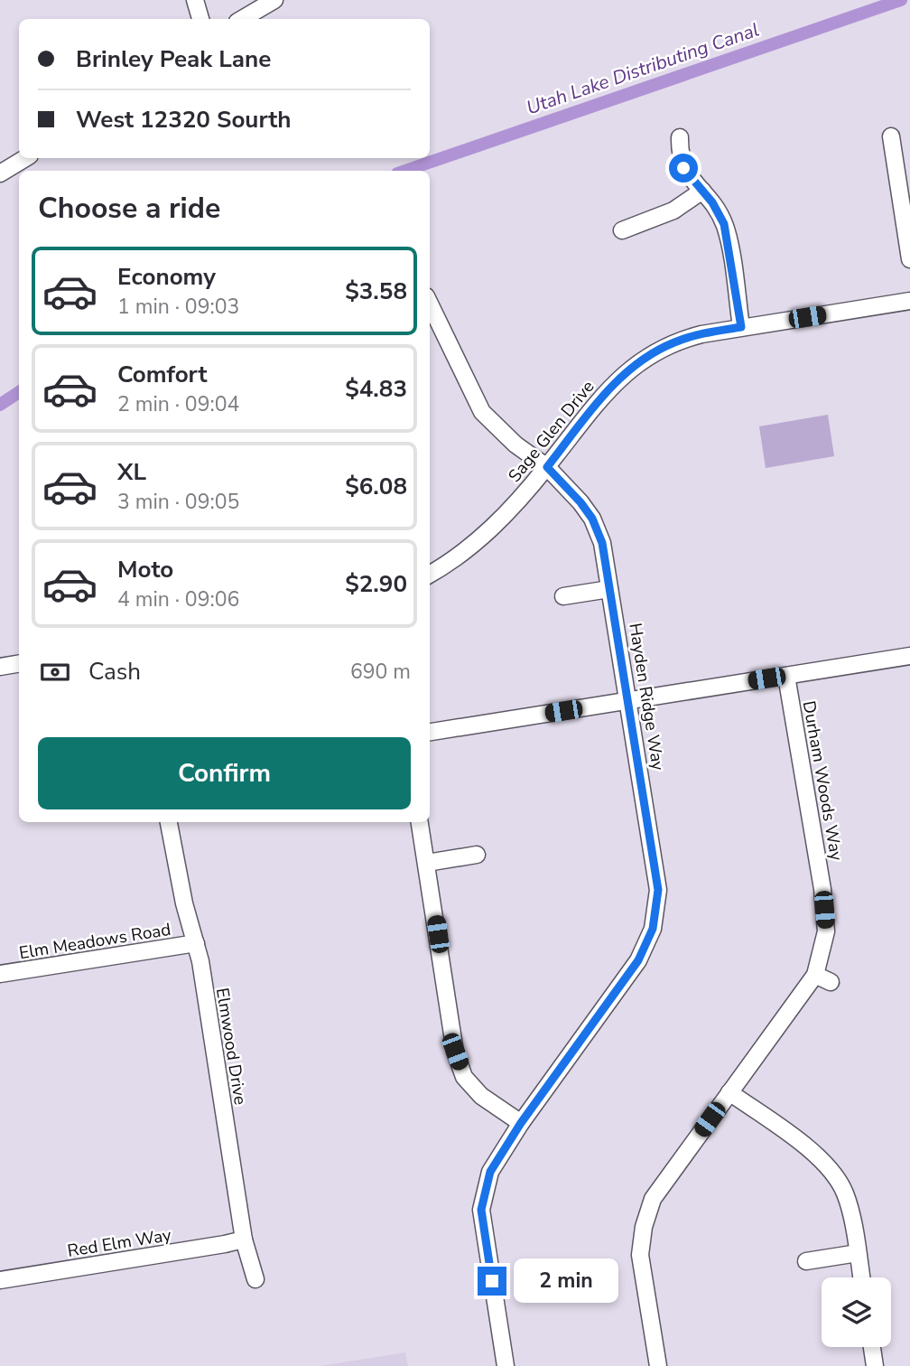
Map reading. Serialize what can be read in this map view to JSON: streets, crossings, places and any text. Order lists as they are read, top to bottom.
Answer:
{
  "streets": {
    "street": [
      "Sage Glen Drive",
      "Hayden Ridge Way",
      "Durham Woods Way",
      "Elm Meadows Road",
      "Elmwood Drive",
      "Red Elm Way"
    ]
  },
  "crossings": [
    ["Sage Glen Drive", "Hayden Ridge Way"],
    ["Elm Meadows Road", "Elmwood Drive"],
    ["Elmwood Drive", "Red Elm Way"]
  ],
  "water": ["Utah Lake Distributing Canal"],
  "page": {
    "banner": ["Brinley Peak Lane", "West 12320 Sourth"],
    "heading": "Choose a ride",
    "list": [
      {
        "name": "Economy",
        "note": "1 min · 09:03",
        "value": "$3.58"
      },
      {
        "name": "Comfort",
        "note": "2 min · 09:04",
        "value": "$4.83"
      },
      {
        "name": "XL",
        "note": "3 min · 09:05",
        "value": "$6.08"
      },
      {
        "name": "Moto",
        "note": "4 min · 09:06",
        "value": "$2.90"
      }
    ],
    "pay": ["Cash", "690 m"],
    "buttons": "Confirm",
    "bubble": "2 min"
  }
}
